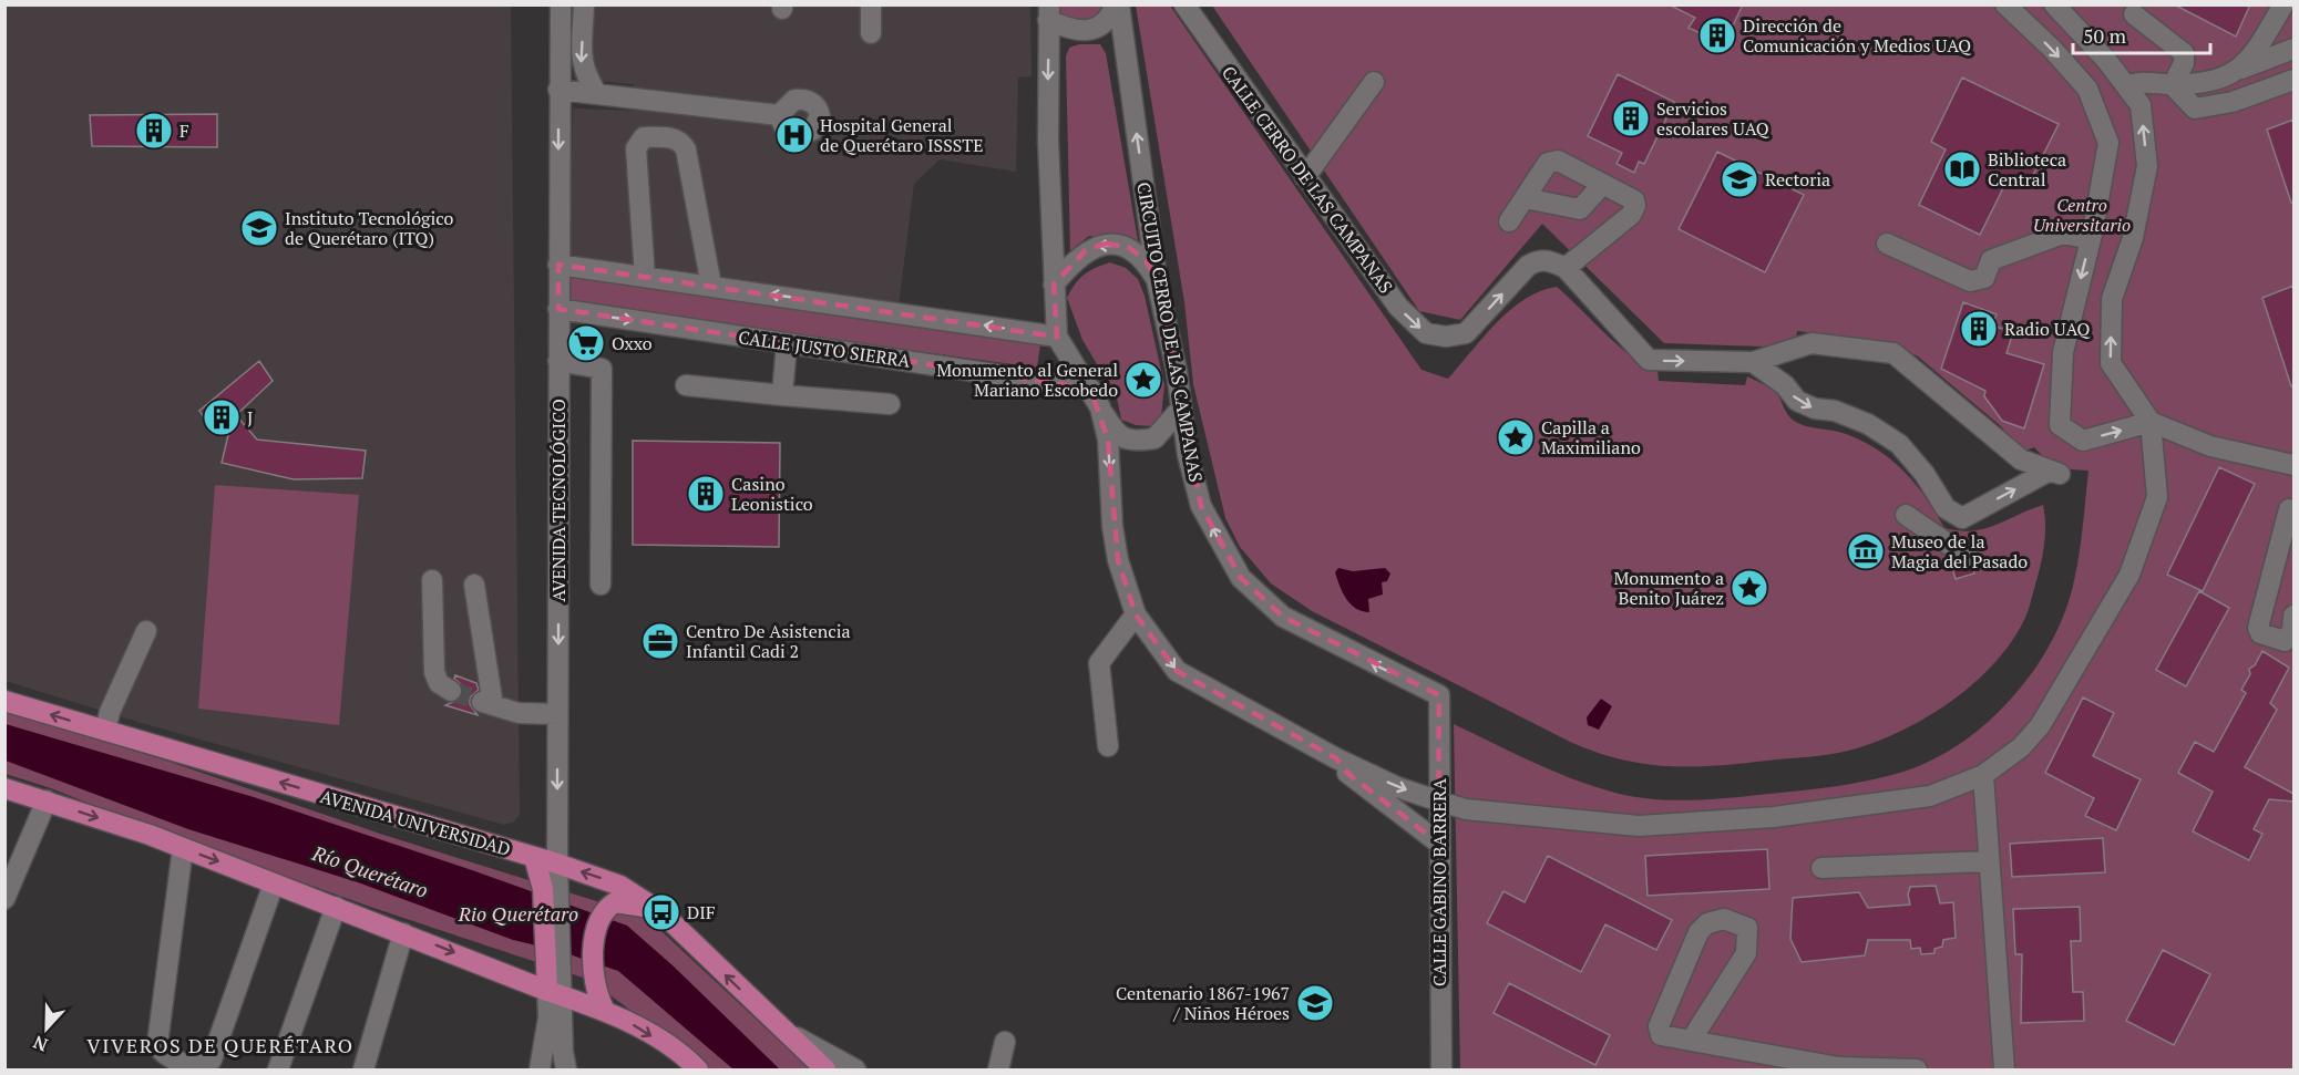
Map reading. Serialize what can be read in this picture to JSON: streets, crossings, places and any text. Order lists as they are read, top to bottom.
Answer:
{
  "streets": {
    "main road": ["AVENIDA UNIVERSIDAD"],
    "street": [
      "CALLE CERRO DE LAS CAMPANAS",
      "CIRCUITO CERRO DE LAS CAMPANAS",
      "CALLE JUSTO SIERRA",
      "AVENIDA TECNOLÓGICO",
      "CALLE GABINO BARRERA"
    ]
  },
  "crossings": [
    ["CIRCUITO CERRO DE LAS CAMPANAS", "CALLE GABINO BARRERA"],
    ["CALLE JUSTO SIERRA", "AVENIDA TECNOLÓGICO"],
    ["AVENIDA TECNOLÓGICO", "AVENIDA UNIVERSIDAD"]
  ],
  "one_way": ["AVENIDA TECNOLÓGICO"],
  "districts": ["VIVEROS DE QUERÉTARO"],
  "water": ["Río Querétaro", "Rio Querétaro"],
  "parks": ["Centro Universitario"],
  "places": {
    "building": [
      "Dirección de Comunicación y Medios UAQ",
      "Servicios escolares UAQ",
      "F",
      "Radio UAQ",
      "J",
      "Casino Leonistico"
    ],
    "hospital": ["Hospital General de Querétaro ISSSTE"],
    "library": ["Biblioteca Central"],
    "school or university": ["Rectoria", "Instituto Tecnológico de Querétaro (ITQ)", "Centenario 1867-1967 / Niños Héroes"],
    "supermarket": ["Oxxo"],
    "place": ["Monumento al General Mariano Escobedo", "Capilla a Maximiliano", "Monumento a Benito Juárez"],
    "museum": ["Museo de la Magia del Pasado"],
    "office": ["Centro De Asistencia Infantil Cadi 2"],
    "bus stop": ["DIF"]
  },
  "scale_bar": "50 m",
  "north": "bottom"
}
